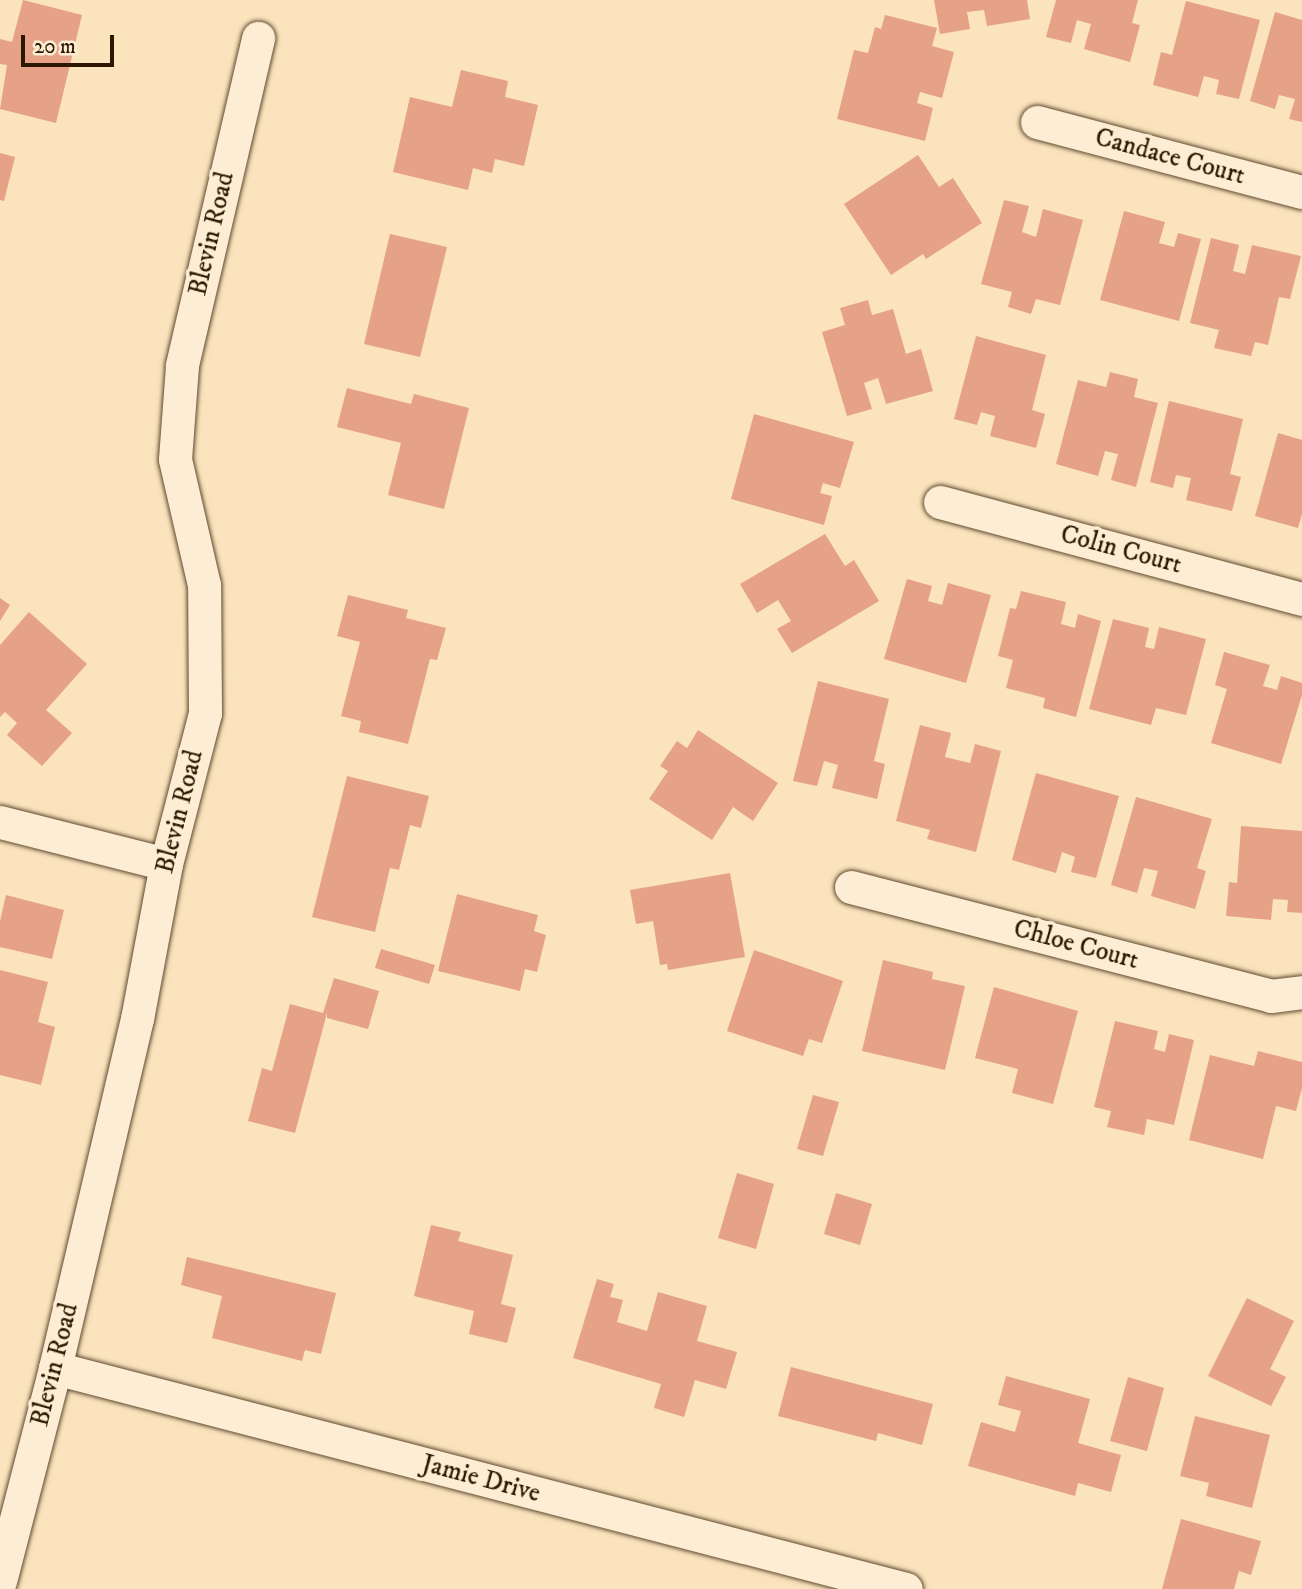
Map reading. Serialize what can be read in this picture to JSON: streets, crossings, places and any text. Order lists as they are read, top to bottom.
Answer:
{
  "streets": {
    "street": [
      "Candace Court",
      "Blevin Road",
      "Colin Court",
      "Chloe Court",
      "Jamie Drive"
    ]
  },
  "crossings": [
    ["Blevin Road", "Jamie Drive"]
  ],
  "scale_bar": "20 m"
}
